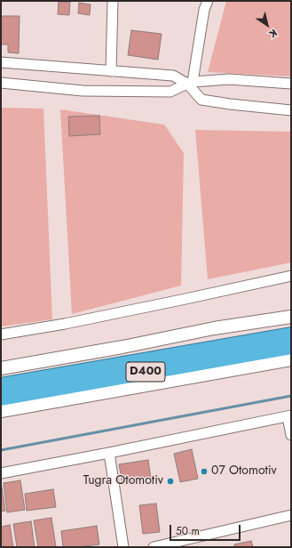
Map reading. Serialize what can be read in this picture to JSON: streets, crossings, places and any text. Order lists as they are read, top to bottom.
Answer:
{
  "streets": {
    "highway": ["D400"]
  },
  "places": ["07 Otomotiv", "Tugra Otomotiv"],
  "scale_bar": "50 m",
  "north": "bottom right"
}
